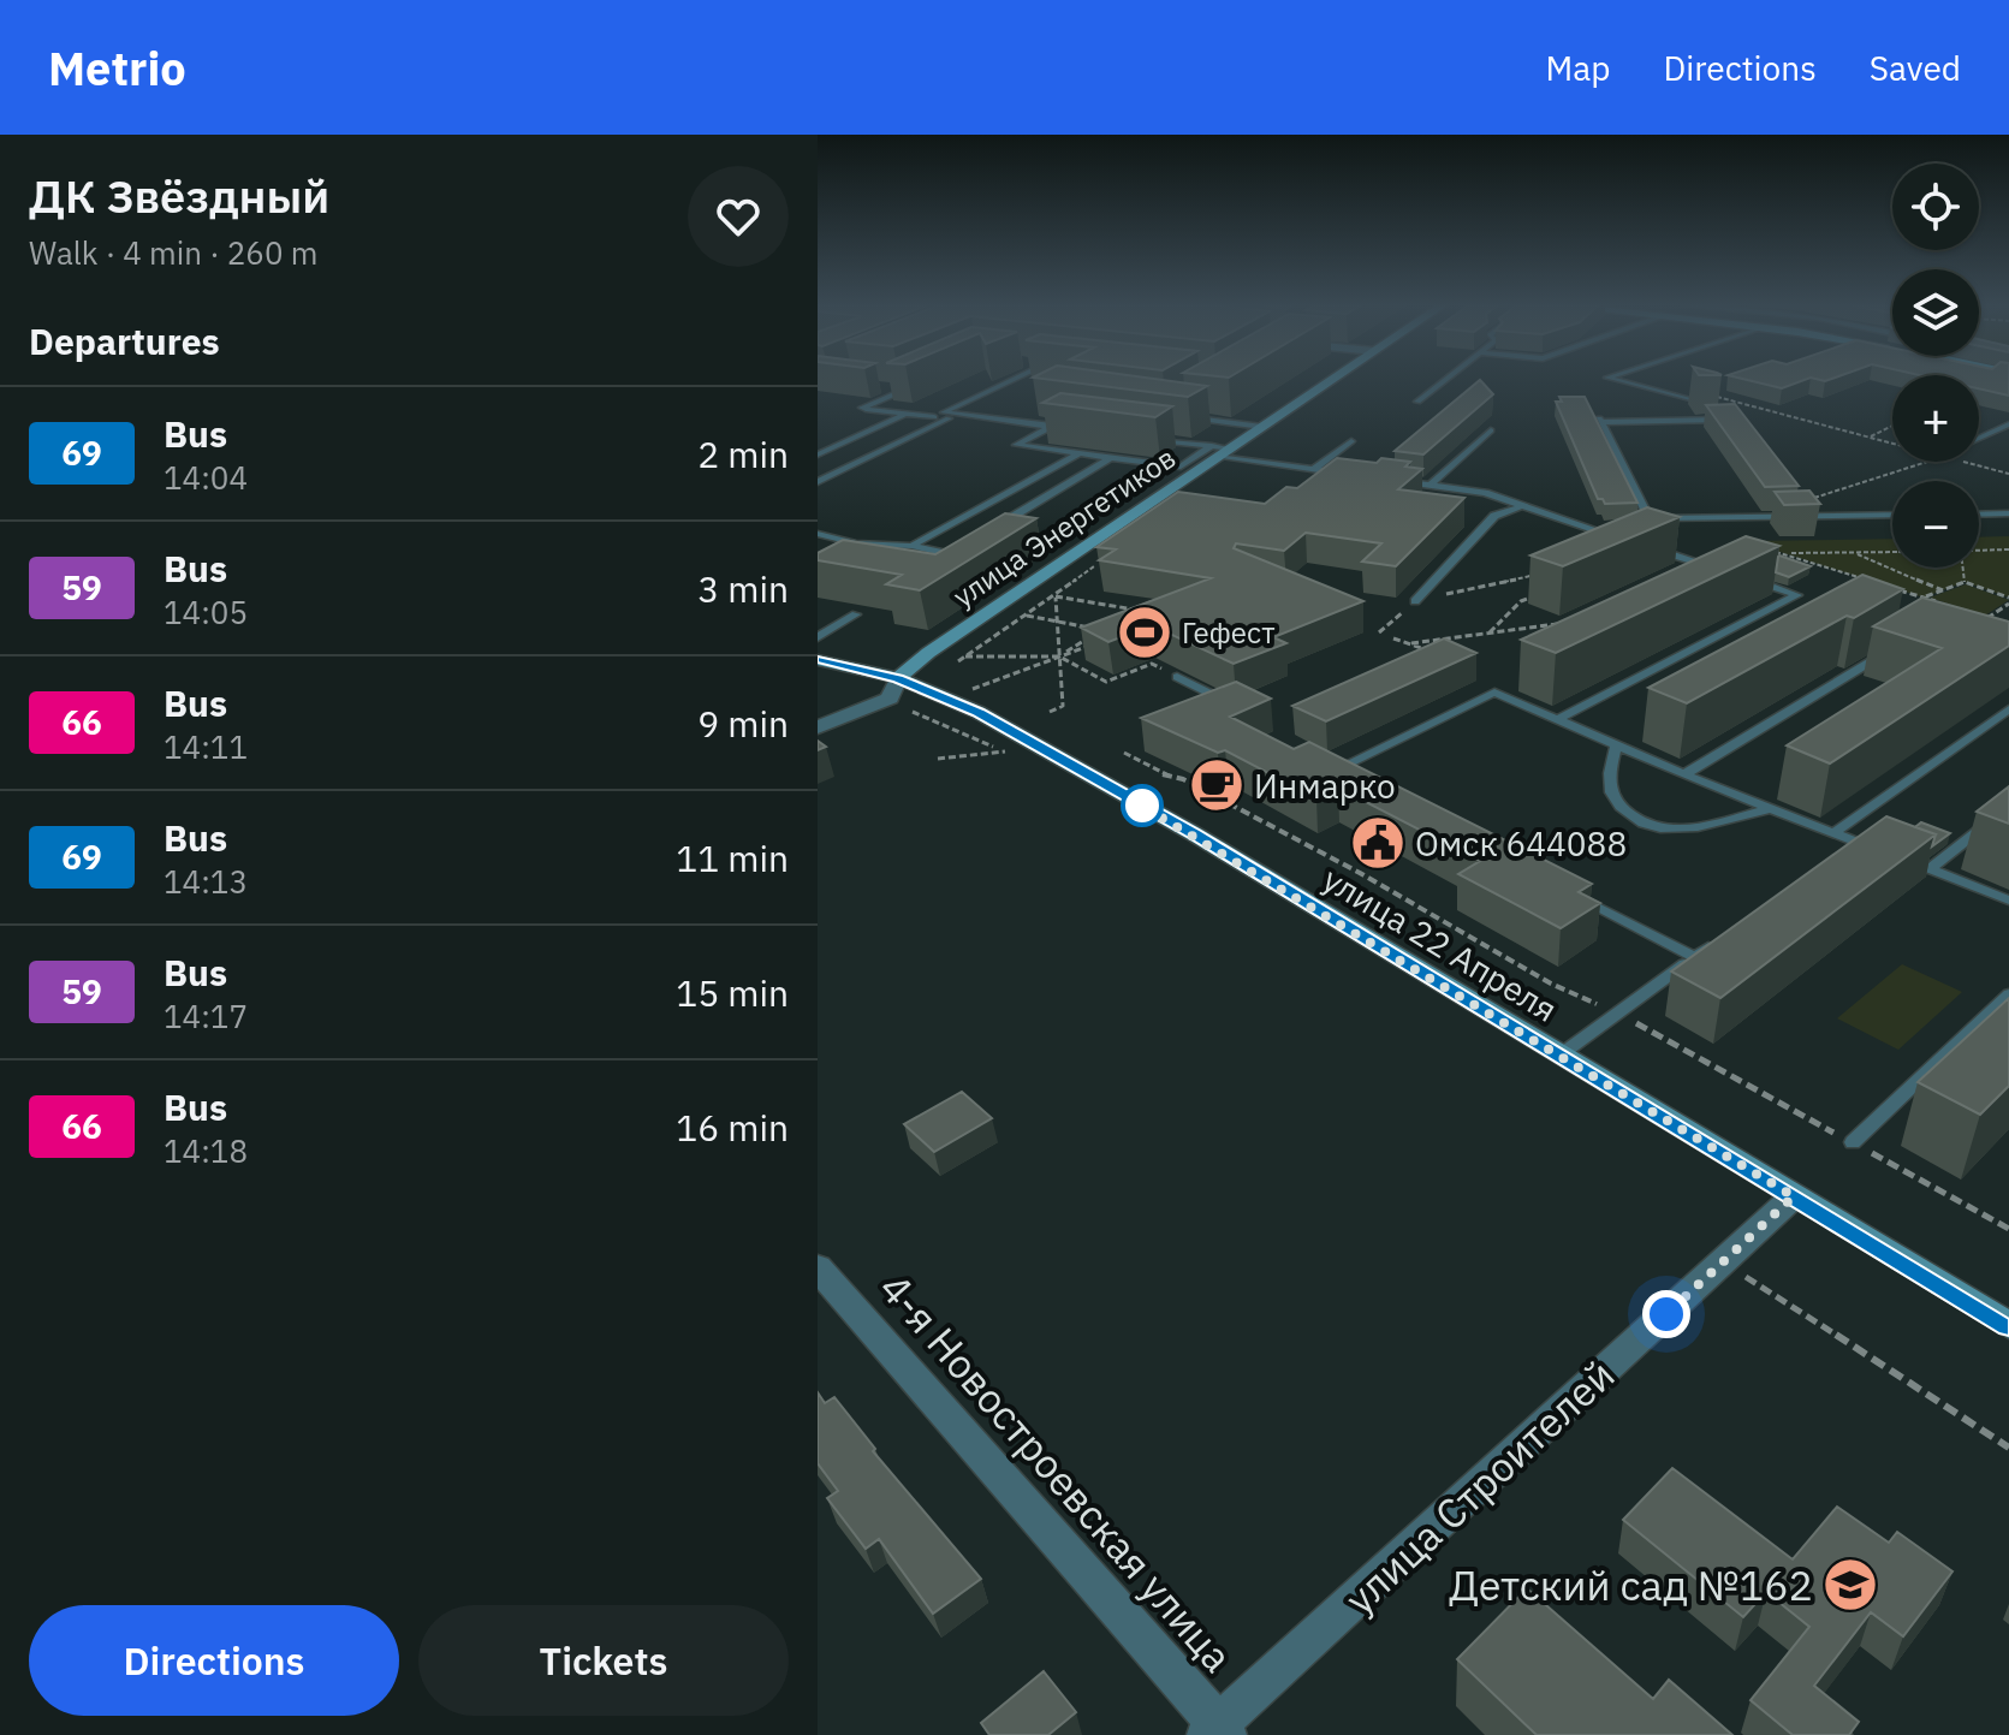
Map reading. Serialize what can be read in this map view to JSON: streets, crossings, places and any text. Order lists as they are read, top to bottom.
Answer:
{
  "streets": {
    "main road": ["улица Энергетиков", "улица 22 Апреля"],
    "street": ["4-я Новостроевская улица", "улица Строителей"]
  },
  "crossings": [
    ["улица Энергетиков", "улица 22 Апреля"],
    ["улица 22 Апреля", "улица Строителей"],
    ["4-я Новостроевская улица", "улица Строителей"]
  ],
  "places": {
    "sports": ["Гефест"],
    "cafe": ["Инмарко"],
    "public building": ["Омск 644088"],
    "school or university": ["Детский сад №162"]
  },
  "lines": ["bus line 69"],
  "page": {
    "header": "Metrio",
    "nav": ["Map", "Directions", "Saved"],
    "heading": [
      ["ДК Звёздный", "Walk · 4 min · 260 m"],
      "Departures"
    ],
    "map_buttons": ["+", "−"],
    "list": [
      {
        "mark": "69",
        "name": "Bus",
        "note": "14:04",
        "value": "2 min"
      },
      {
        "mark": "59",
        "name": "Bus",
        "note": "14:05",
        "value": "3 min"
      },
      {
        "mark": "66",
        "name": "Bus",
        "note": "14:11",
        "value": "9 min"
      },
      {
        "mark": "69",
        "name": "Bus",
        "note": "14:13",
        "value": "11 min"
      },
      {
        "mark": "59",
        "name": "Bus",
        "note": "14:17",
        "value": "15 min"
      },
      {
        "mark": "66",
        "name": "Bus",
        "note": "14:18",
        "value": "16 min"
      }
    ],
    "buttons": ["Directions", "Tickets"]
  }
}
